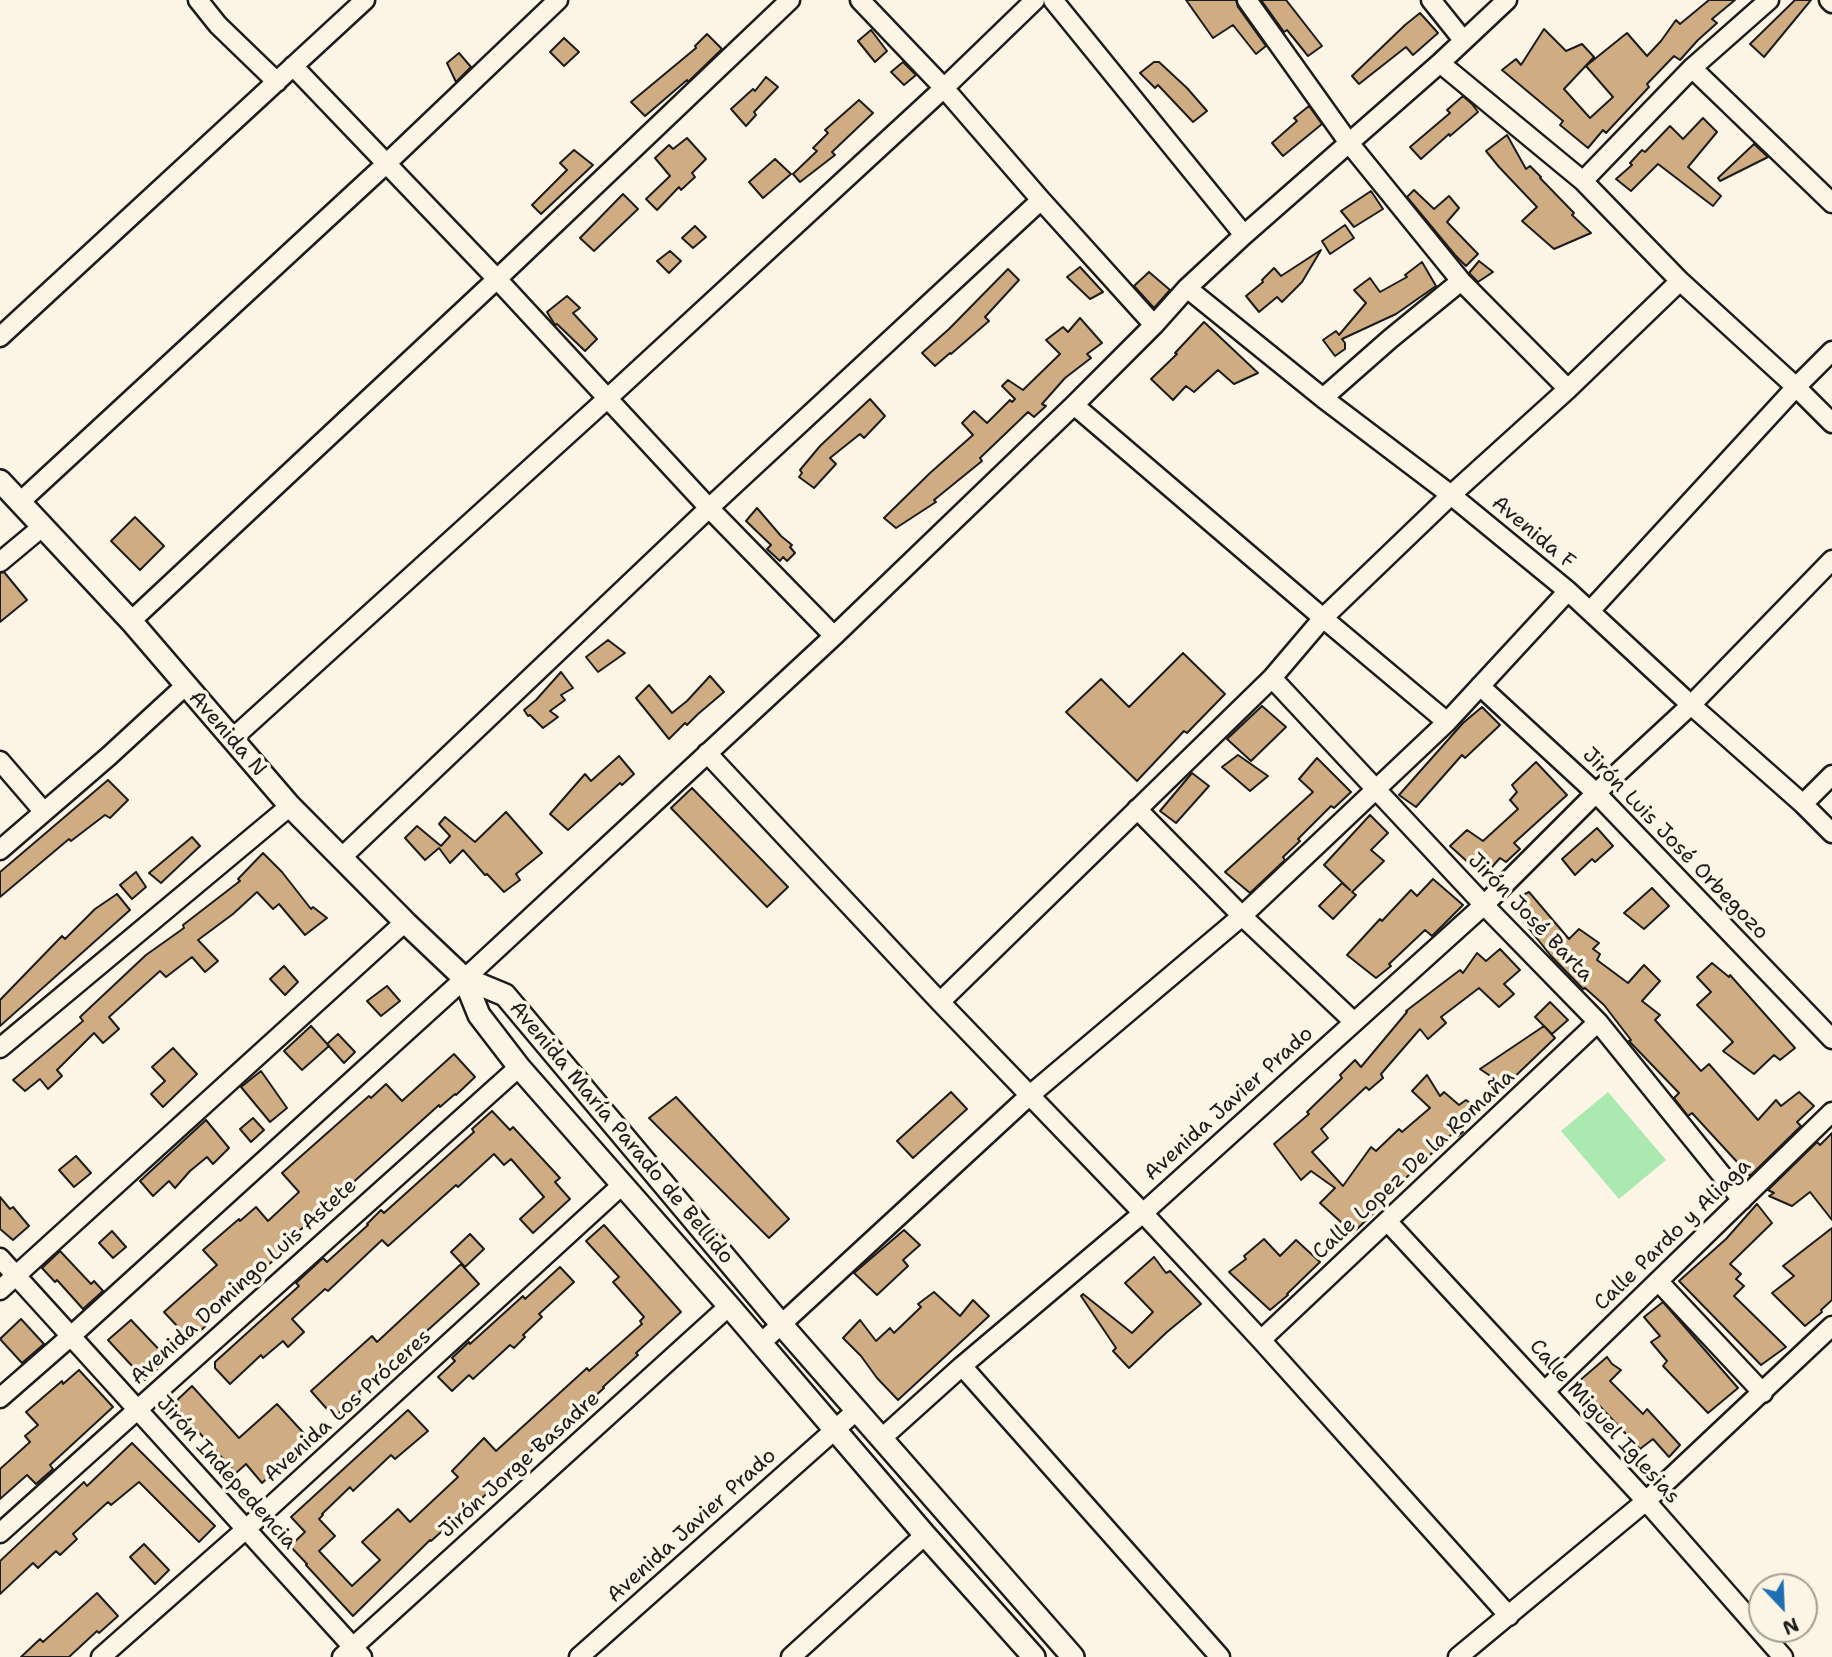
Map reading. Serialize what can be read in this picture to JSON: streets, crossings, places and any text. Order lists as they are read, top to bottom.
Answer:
{
  "streets": {
    "street": [
      "Avenida F",
      "Avenida N",
      "Jirón Luis José Orbegozo",
      "Jirón José Barta",
      "Avenida Javier Prado",
      "Avenida María Parado de Bellido",
      "Calle Lopez De la Romaña",
      "Calle Pardo y Aliaga",
      "Avenida Domingo Luis Astete",
      "Avenida Los Próceres",
      "Calle Miguel Iglesias",
      "Jirón Jorge Basadre",
      "Jirón Indepedencia"
    ]
  },
  "crossings": [
    ["Avenida F", "Avenida Javier Prado"],
    ["Avenida N", "Avenida María Parado de Bellido"],
    ["Jirón Luis José Orbegozo", "Avenida Javier Prado"],
    ["Jirón José Barta", "Avenida Javier Prado"],
    ["Jirón José Barta", "Calle Lopez De la Romaña"],
    ["Jirón José Barta", "Calle Pardo y Aliaga"],
    ["Avenida Javier Prado", "Avenida María Parado de Bellido"],
    ["Avenida María Parado de Bellido", "Avenida Domingo Luis Astete"],
    ["Avenida María Parado de Bellido", "Avenida Los Próceres"],
    ["Avenida María Parado de Bellido", "Jirón Jorge Basadre"],
    ["Calle Lopez De la Romaña", "Calle Miguel Iglesias"],
    ["Calle Pardo y Aliaga", "Calle Miguel Iglesias"],
    ["Avenida Domingo Luis Astete", "Jirón Indepedencia"],
    ["Avenida Los Próceres", "Jirón Indepedencia"],
    ["Jirón Jorge Basadre", "Jirón Indepedencia"]
  ],
  "north": "bottom right"
}
